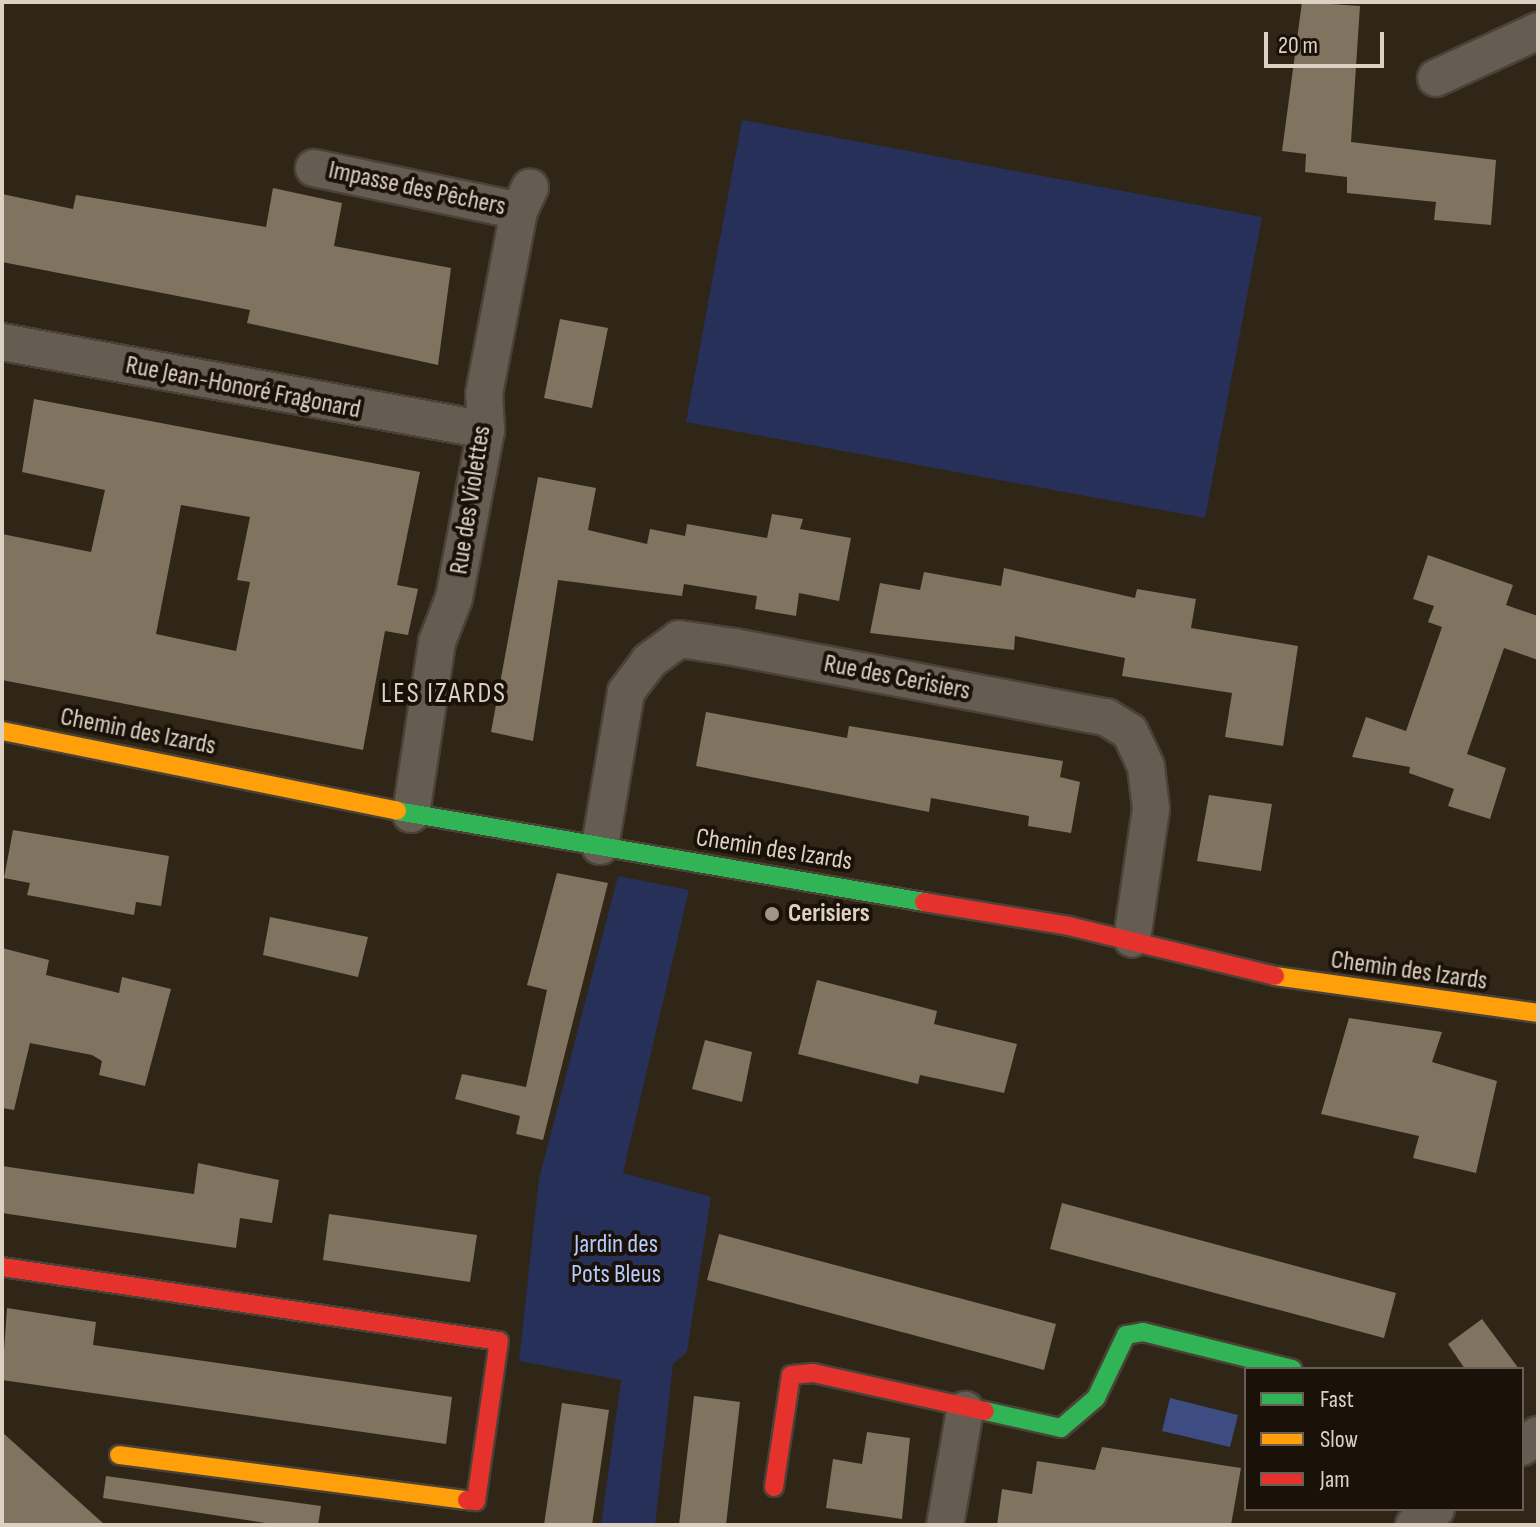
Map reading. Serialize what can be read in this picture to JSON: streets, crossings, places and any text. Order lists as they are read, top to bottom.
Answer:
{
  "streets": {
    "street": [
      "Impasse des Pêchers",
      "Rue Jean-Honoré Fragonard",
      "Rue des Violettes",
      "Rue des Cerisiers",
      "Chemin des Izards"
    ]
  },
  "crossings": [
    ["Impasse des Pêchers", "Rue des Violettes"],
    ["Rue Jean-Honoré Fragonard", "Rue des Violettes"],
    ["Rue des Violettes", "Chemin des Izards"],
    ["Rue des Cerisiers", "Chemin des Izards"]
  ],
  "districts": ["LES IZARDS"],
  "parks": ["Jardin des Pots Bleus"],
  "places": ["Cerisiers"],
  "legend": ["Fast", "Slow", "Jam"],
  "scale_bar": "20 m"
}
